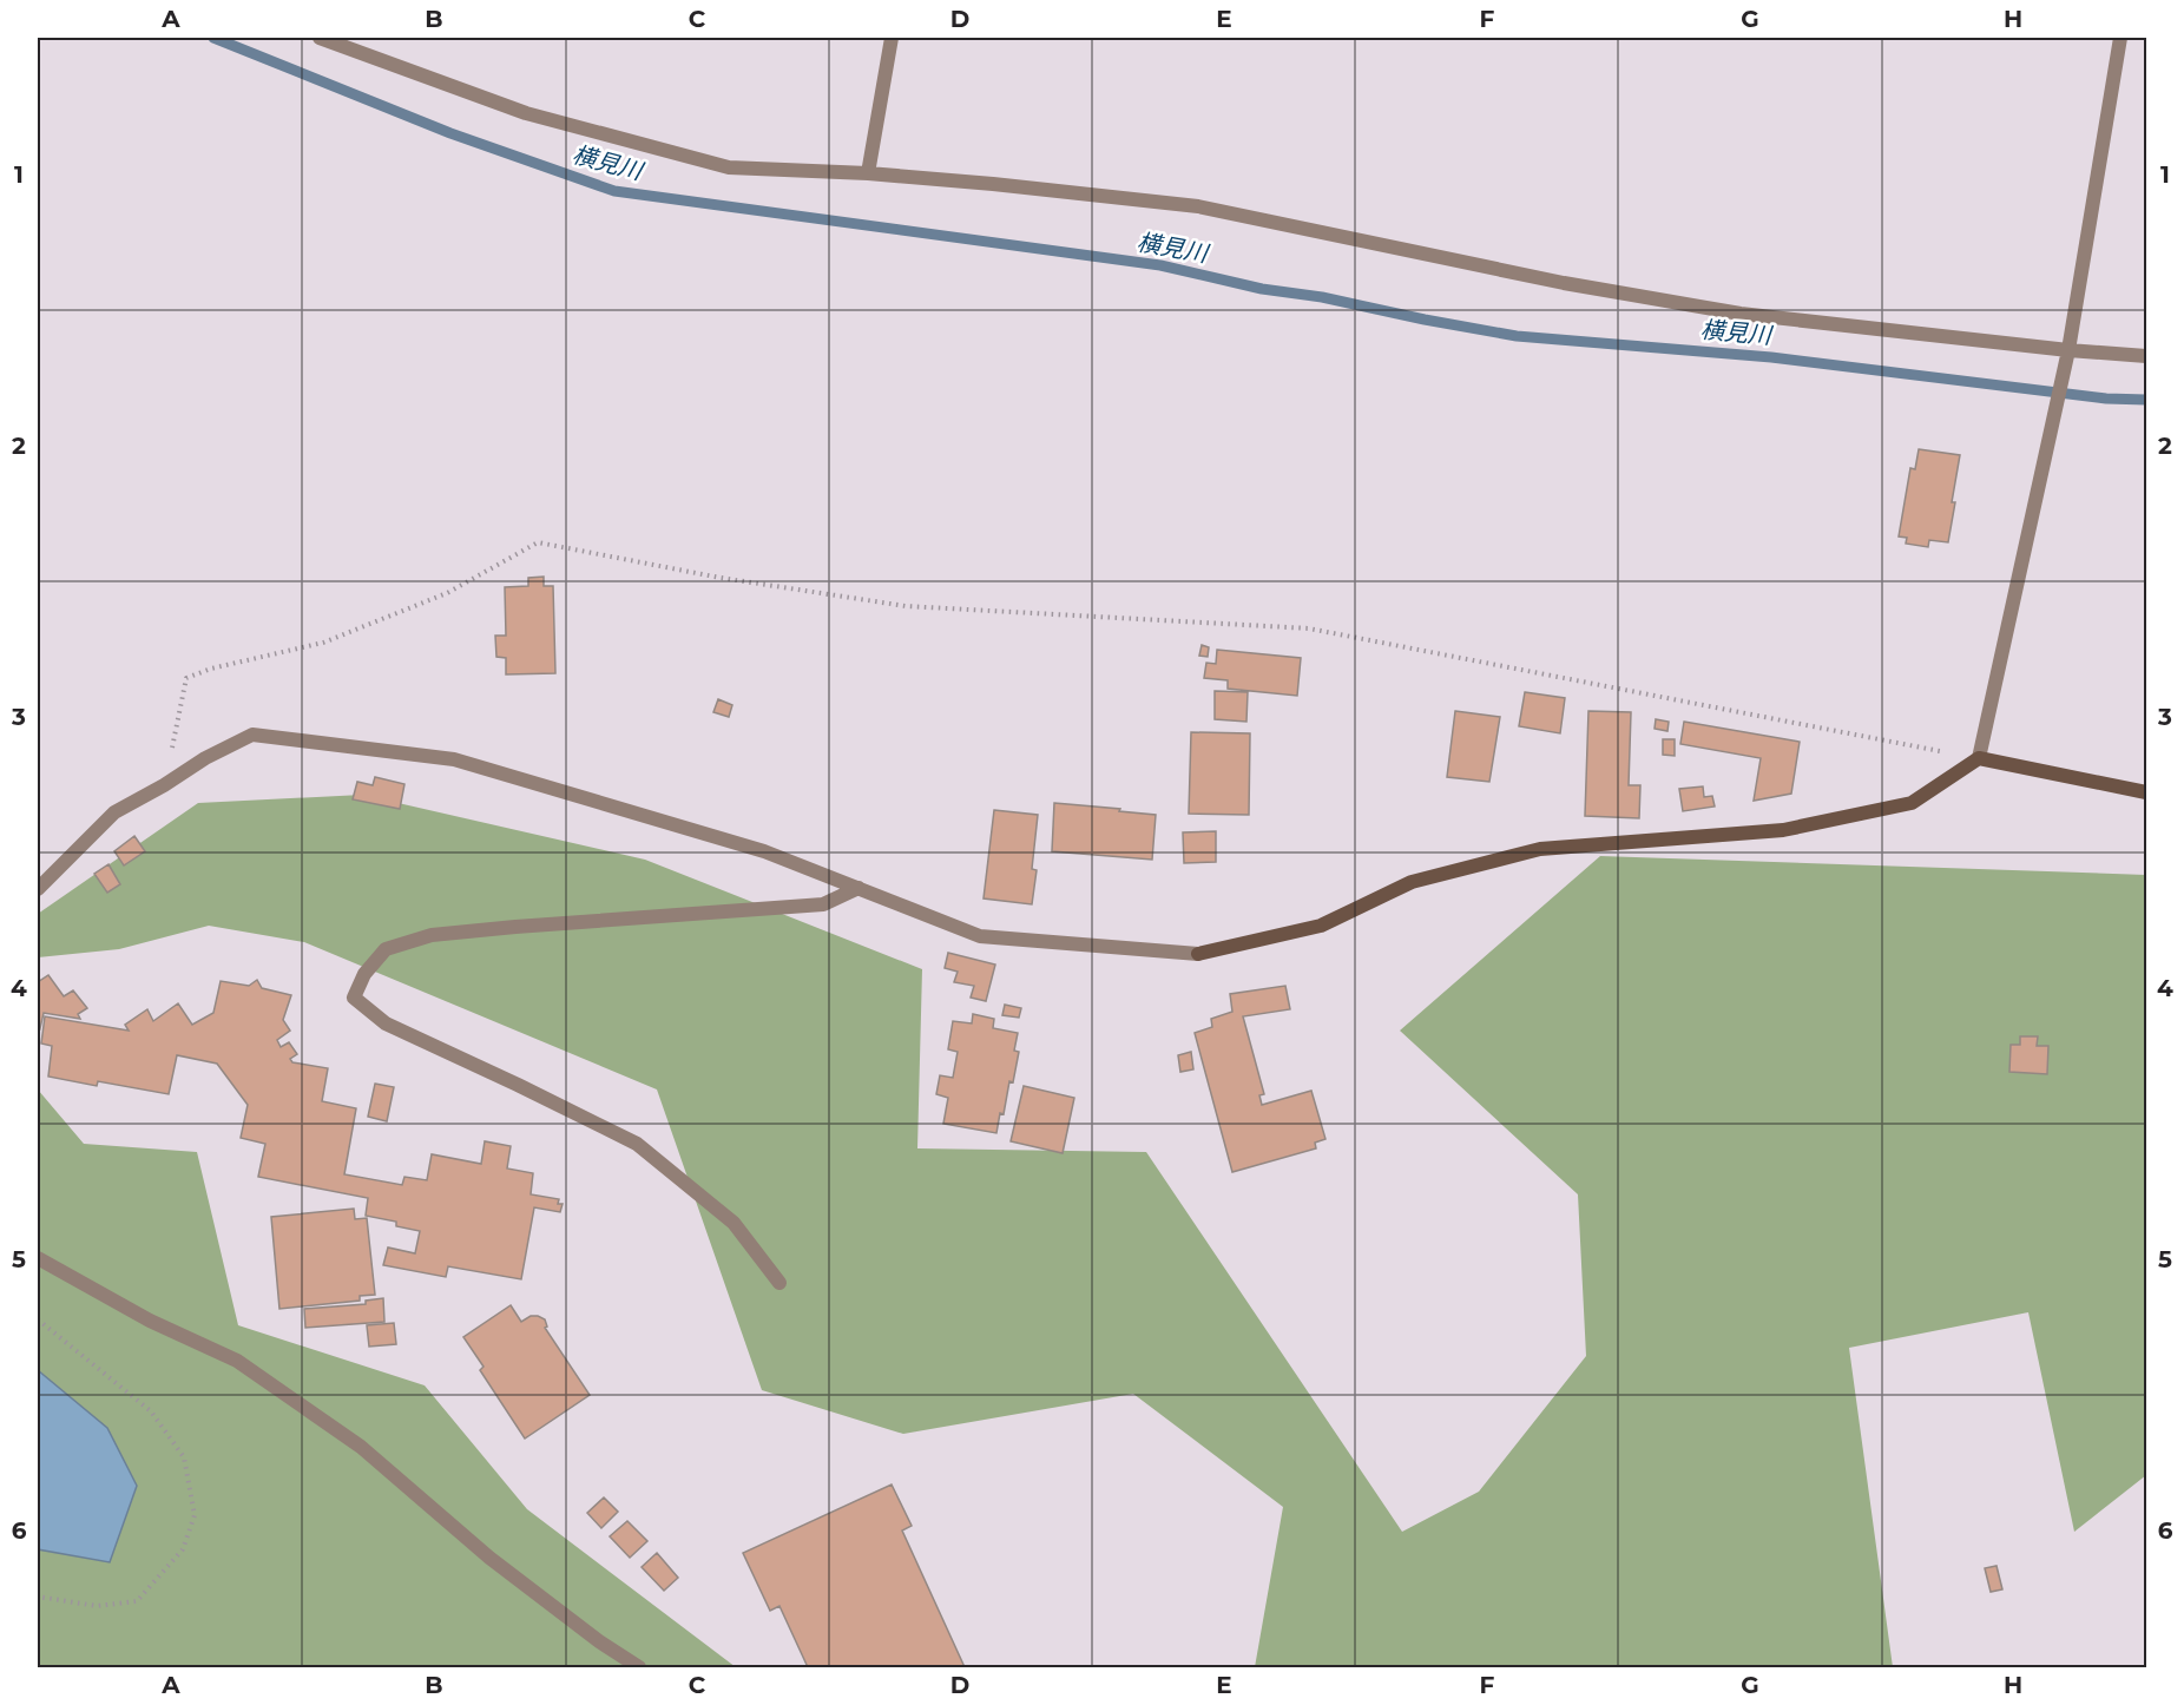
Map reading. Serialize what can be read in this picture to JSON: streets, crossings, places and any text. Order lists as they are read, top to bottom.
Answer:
{
  "water": ["横見川"],
  "grid": {
    "columns": [
      "A",
      "B",
      "C",
      "D",
      "E",
      "F",
      "G",
      "H"
    ],
    "rows": [
      "1",
      "2",
      "3",
      "4",
      "5",
      "6"
    ]
  }
}
